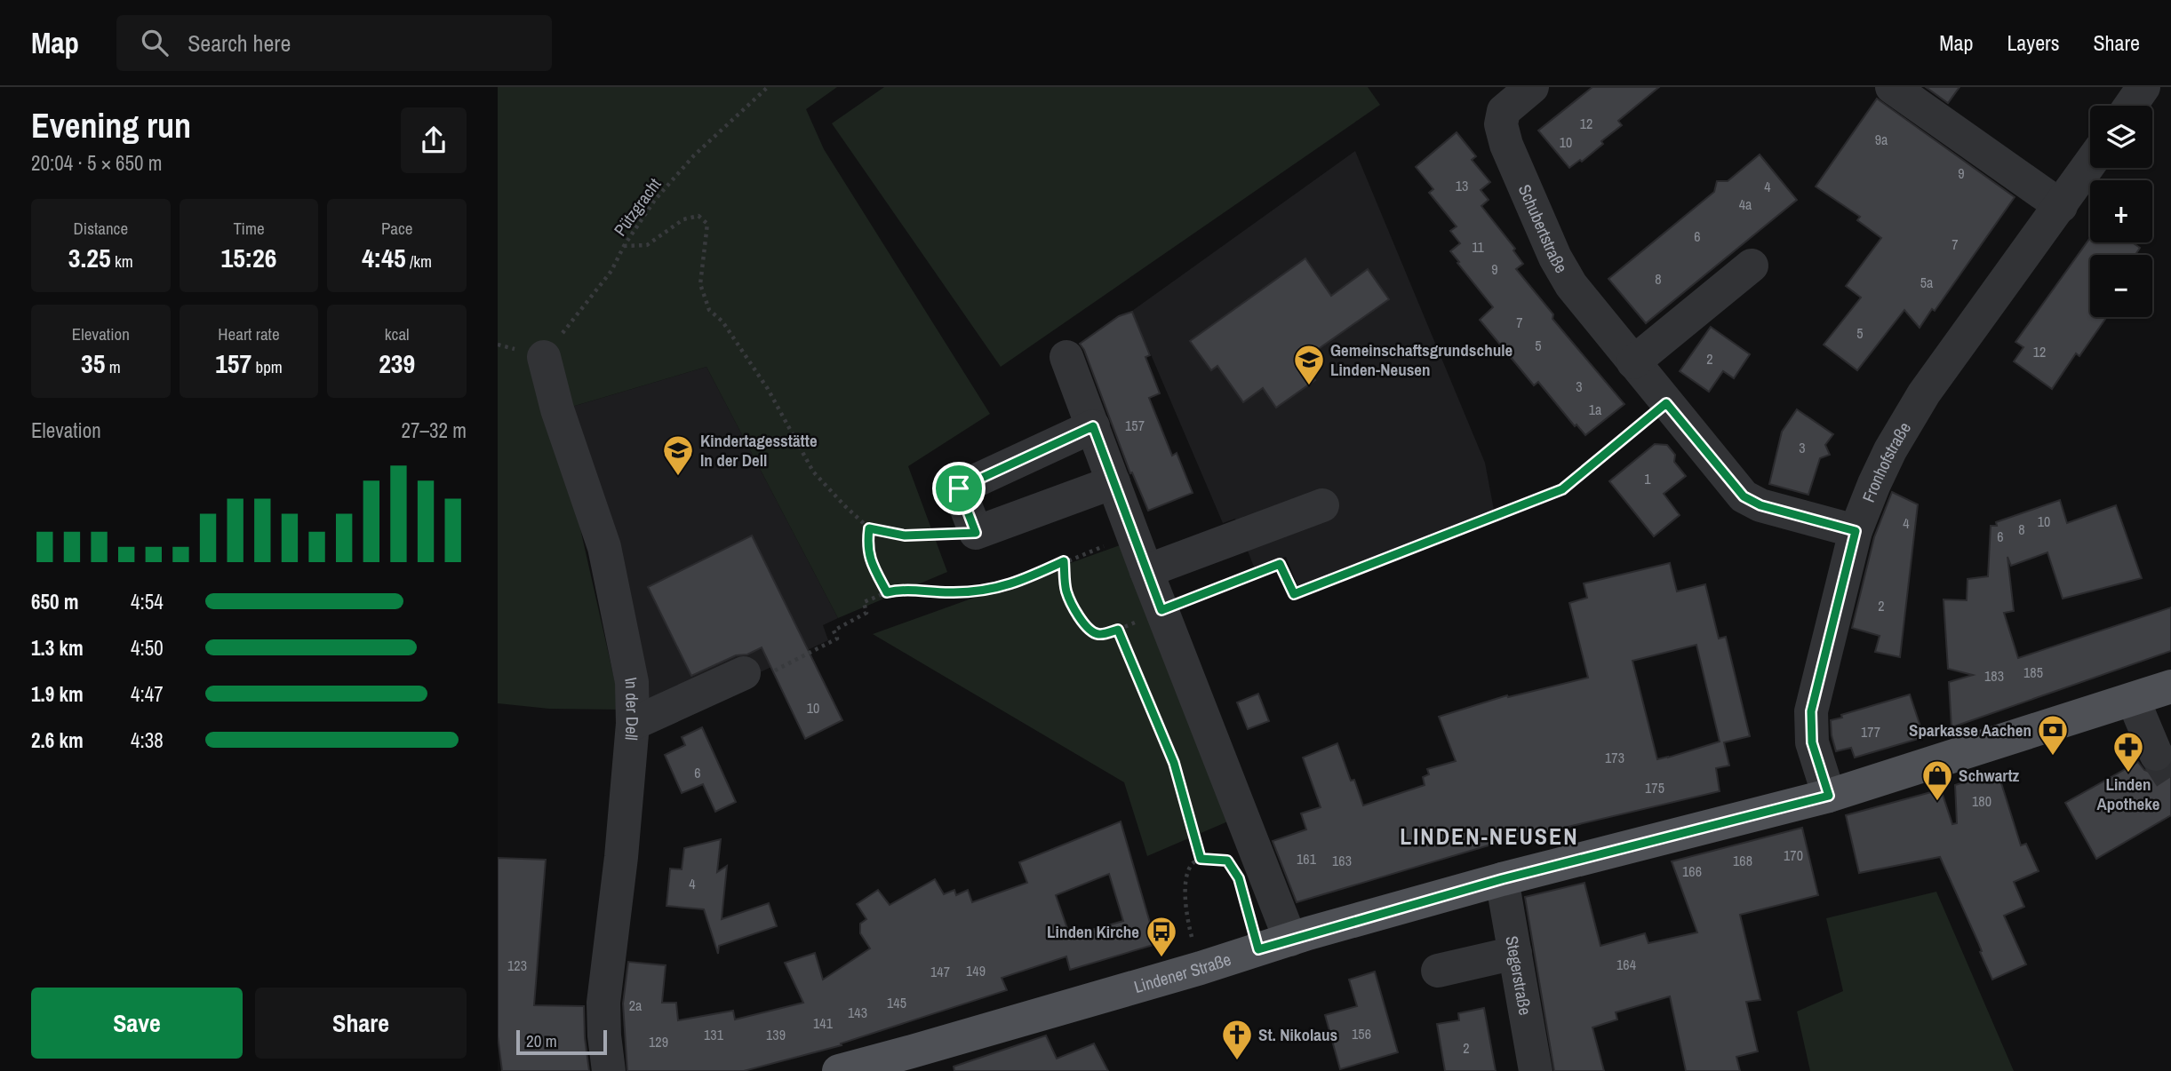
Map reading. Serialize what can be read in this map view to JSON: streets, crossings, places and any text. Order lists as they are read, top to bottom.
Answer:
{
  "streets": {
    "main road": ["Lindener Straße"],
    "street": [
      "Schubertstraße",
      "Fronhofstraße",
      "In der Dell",
      "Stegerstraße"
    ],
    "path": ["Pützgracht"]
  },
  "crossings": [
    ["Pützgracht", "In der Dell"],
    ["Schubertstraße", "Fronhofstraße"],
    ["Fronhofstraße", "Lindener Straße"],
    ["Lindener Straße", "Stegerstraße"]
  ],
  "districts": ["LINDEN-NEUSEN"],
  "places": {
    "school or university": ["Gemeinschaftsgrundschule Linden-Neusen", "Kindertagesstätte In der Dell"],
    "bank": ["Sparkasse Aachen"],
    "pharmacy": ["Linden Apotheke"],
    "shop": ["Schwartz"],
    "bus stop": ["Linden Kirche"],
    "church": ["St. Nikolaus"]
  },
  "house_numbers": [
    "12",
    "9a",
    "10",
    "9",
    "13",
    "4",
    "4a",
    "6",
    "7",
    "11",
    "9",
    "8",
    "5a",
    "7",
    "5",
    "5",
    "12",
    "2",
    "3",
    "1a",
    "157",
    "3",
    "1",
    "10",
    "4",
    "8",
    "6",
    "2",
    "185",
    "183",
    "10",
    "177",
    "173",
    "6",
    "175",
    "180",
    "170",
    "161",
    "163",
    "168",
    "166",
    "4",
    "164",
    "123",
    "149",
    "147",
    "145",
    "2a",
    "143",
    "141",
    "156",
    "131",
    "139",
    "129",
    "2"
  ],
  "scale_bar": "20 m",
  "page": {
    "header": "Map",
    "search": "Search here",
    "nav": ["Map", "Layers", "Share"],
    "heading": ["Evening run", "20:04 · 5 × 650 m"],
    "map_buttons": ["+", "−"],
    "stats": [
      ["Distance", "3.25 km"],
      ["Time", "15:26"],
      ["Pace", "4:45 /km"],
      ["Elevation", "35 m"],
      ["Heart rate", "157 bpm"],
      ["kcal", "239"]
    ],
    "chart": ["Elevation", "27–32 m"],
    "list": [
      {
        "name": "650 m",
        "note": "4:54"
      },
      {
        "name": "1.3 km",
        "note": "4:50"
      },
      {
        "name": "1.9 km",
        "note": "4:47"
      },
      {
        "name": "2.6 km",
        "note": "4:38"
      }
    ],
    "buttons": ["Save", "Share"],
    "scale": "20 m"
  }
}
